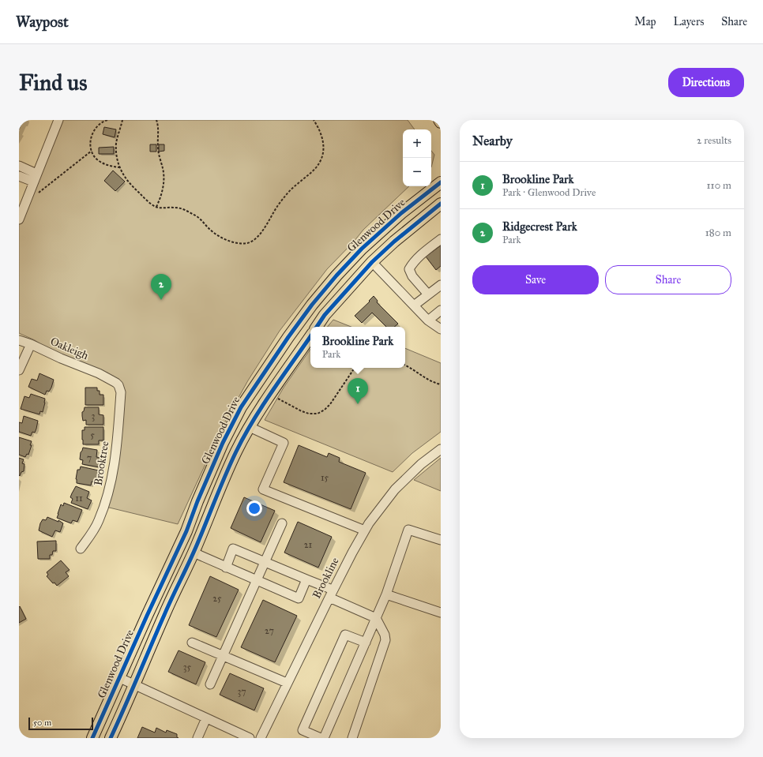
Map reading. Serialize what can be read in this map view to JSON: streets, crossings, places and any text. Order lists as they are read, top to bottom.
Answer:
{
  "streets": {
    "main road": ["Glenwood Drive"],
    "street": ["Oakleigh", "Brooktree", "Brookline"]
  },
  "crossings": [
    ["Oakleigh", "Brooktree"]
  ],
  "house_numbers": [
    "3",
    "5",
    "7",
    "15",
    "11",
    "21",
    "25",
    "27",
    "35",
    "37"
  ],
  "scale_bar": "50 m",
  "page": {
    "header": "Waypost",
    "nav": ["Map", "Layers", "Share"],
    "buttons": [
      "Directions",
      ["Save", "Share"]
    ],
    "title": "Find us",
    "heading": ["Nearby", "2 results"],
    "map_buttons": ["+", "−"],
    "list": [
      {
        "mark": "1",
        "name": "Brookline Park",
        "note": "Park · Glenwood Drive",
        "value": "110 m"
      },
      {
        "mark": "2",
        "name": "Ridgecrest Park",
        "note": "Park",
        "value": "180 m"
      }
    ],
    "pins": ["2", "1"],
    "popup": ["Brookline Park", "Park"],
    "scale": "50 m"
  }
}
